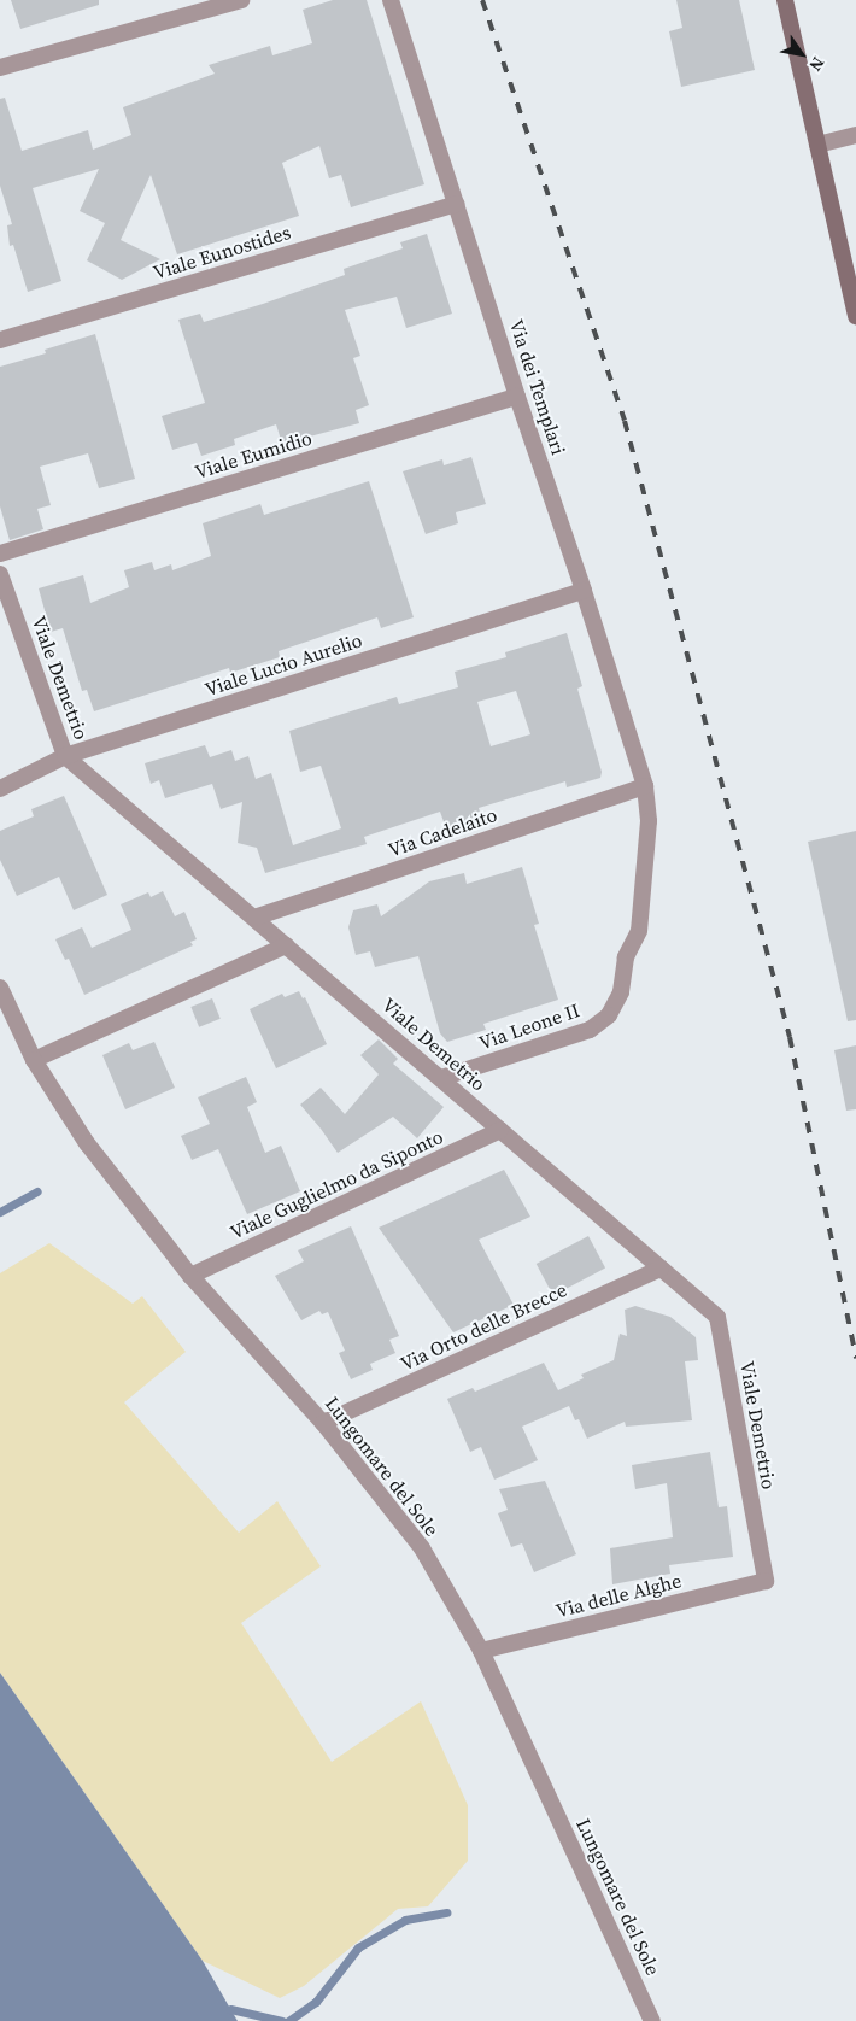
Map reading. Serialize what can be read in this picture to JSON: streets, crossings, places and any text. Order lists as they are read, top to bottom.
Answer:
{
  "streets": {
    "street": [
      "Viale Eunostides",
      "Via dei Templari",
      "Viale Eumidio",
      "Viale Lucio Aurelio",
      "Viale Demetrio",
      "Via Cadelaito",
      "Via Leone II",
      "Viale Guglielmo da Siponto",
      "Via Orto delle Brecce",
      "Lungomare del Sole",
      "Via delle Alghe"
    ]
  },
  "crossings": [
    ["Viale Eunostides", "Via dei Templari"],
    ["Via dei Templari", "Viale Eumidio"],
    ["Via dei Templari", "Viale Lucio Aurelio"],
    ["Via dei Templari", "Via Cadelaito"],
    ["Via dei Templari", "Via Leone II"],
    ["Viale Lucio Aurelio", "Viale Demetrio"],
    ["Viale Demetrio", "Via Cadelaito"],
    ["Viale Demetrio", "Via Leone II"],
    ["Viale Demetrio", "Viale Guglielmo da Siponto"],
    ["Viale Demetrio", "Via Orto delle Brecce"],
    ["Viale Demetrio", "Via delle Alghe"],
    ["Via Cadelaito", "Via Leone II"],
    ["Viale Guglielmo da Siponto", "Lungomare del Sole"],
    ["Via Orto delle Brecce", "Lungomare del Sole"],
    ["Lungomare del Sole", "Via delle Alghe"]
  ],
  "north": "bottom right"
}
